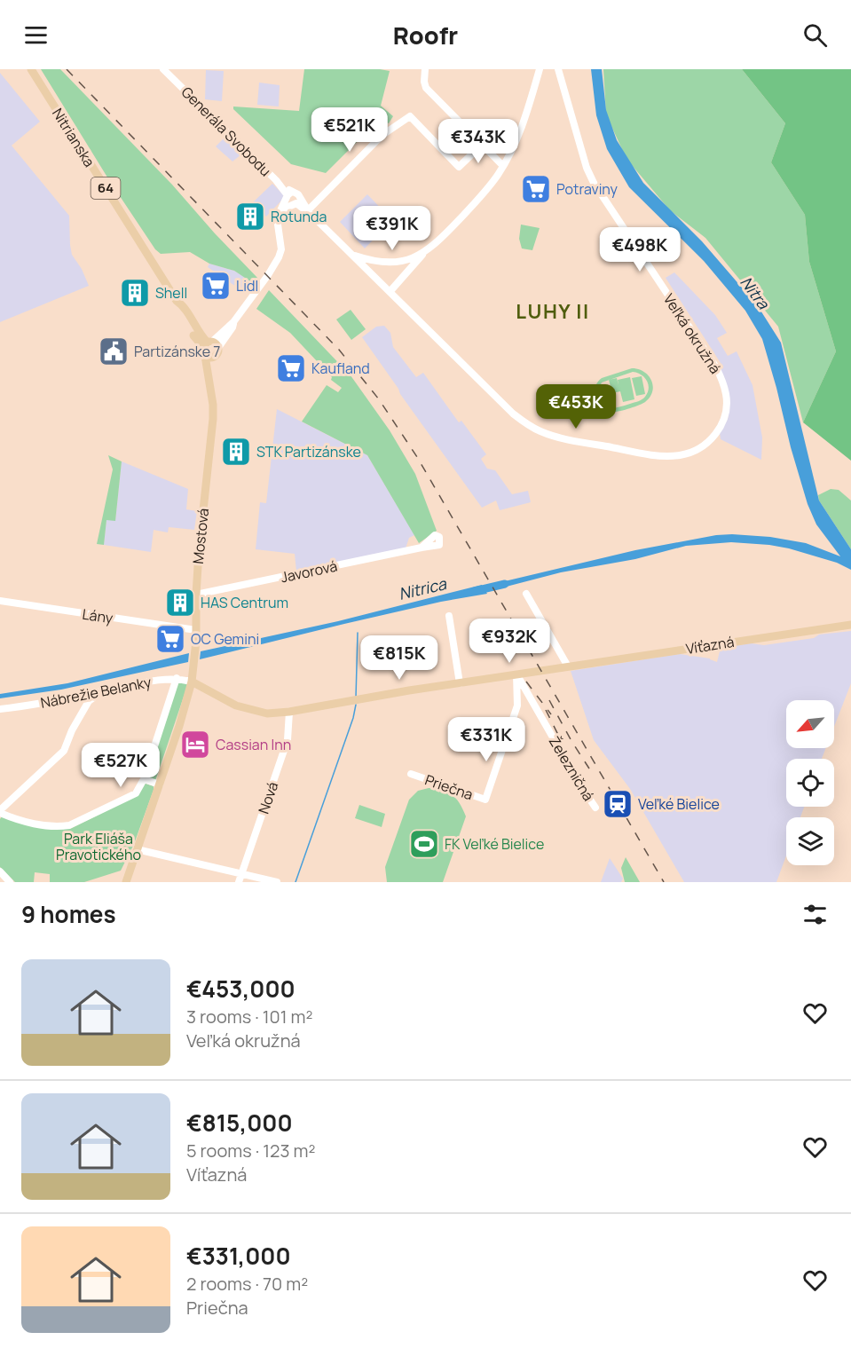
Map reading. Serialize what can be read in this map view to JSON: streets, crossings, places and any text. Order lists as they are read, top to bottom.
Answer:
{
  "streets": {
    "main road": [
      "Nitrianska",
      "64",
      "Mostová",
      "Víťazná"
    ],
    "street": [
      "Generála Svobodu",
      "Veľká okružná",
      "Javorová",
      "Lány",
      "Nábrežie Belanky",
      "Železničná",
      "Priečna",
      "Nová"
    ]
  },
  "crossings": [
    ["Nitrianska", "64"],
    ["64", "Mostová"],
    ["64", "Víťazná"],
    ["64", "Nábrežie Belanky"],
    ["Mostová", "Javorová"],
    ["Mostová", "Lány"],
    ["Mostová", "Víťazná"],
    ["Mostová", "Nábrežie Belanky"],
    ["Víťazná", "Nábrežie Belanky"],
    ["Víťazná", "Železničná"],
    ["Víťazná", "Priečna"],
    ["Víťazná", "Nová"],
    ["Železničná", "Priečna"]
  ],
  "districts": ["LUHY II"],
  "water": ["Nitra", "Nitrica"],
  "parks": ["Park Eliáša Pravotického"],
  "places": {
    "supermarket": [
      "Potraviny",
      "Lidl",
      "Kaufland",
      "OC Gemini"
    ],
    "building": [
      "Rotunda",
      "Shell",
      "STK Partizánske",
      "HAS Centrum"
    ],
    "public building": ["Partizánske 7"],
    "hotel": ["Cassian Inn"],
    "station": ["Veľké Bielice"],
    "sports": ["FK Veľké Bielice"]
  },
  "north": "bottom left",
  "page": {
    "header": "Roofr",
    "price": [
      "€521K",
      "€343K",
      "€391K",
      "€498K",
      "€453K",
      "€932K",
      "€815K",
      "€331K",
      "€527K"
    ],
    "heading": "9 homes",
    "list": [
      {
        "name": "€453,000",
        "note": "3 rooms · 101 m² · Veľká okružná"
      },
      {
        "name": "€815,000",
        "note": "5 rooms · 123 m² · Víťazná"
      },
      {
        "name": "€331,000",
        "note": "2 rooms · 70 m² · Priečna"
      }
    ]
  }
}
